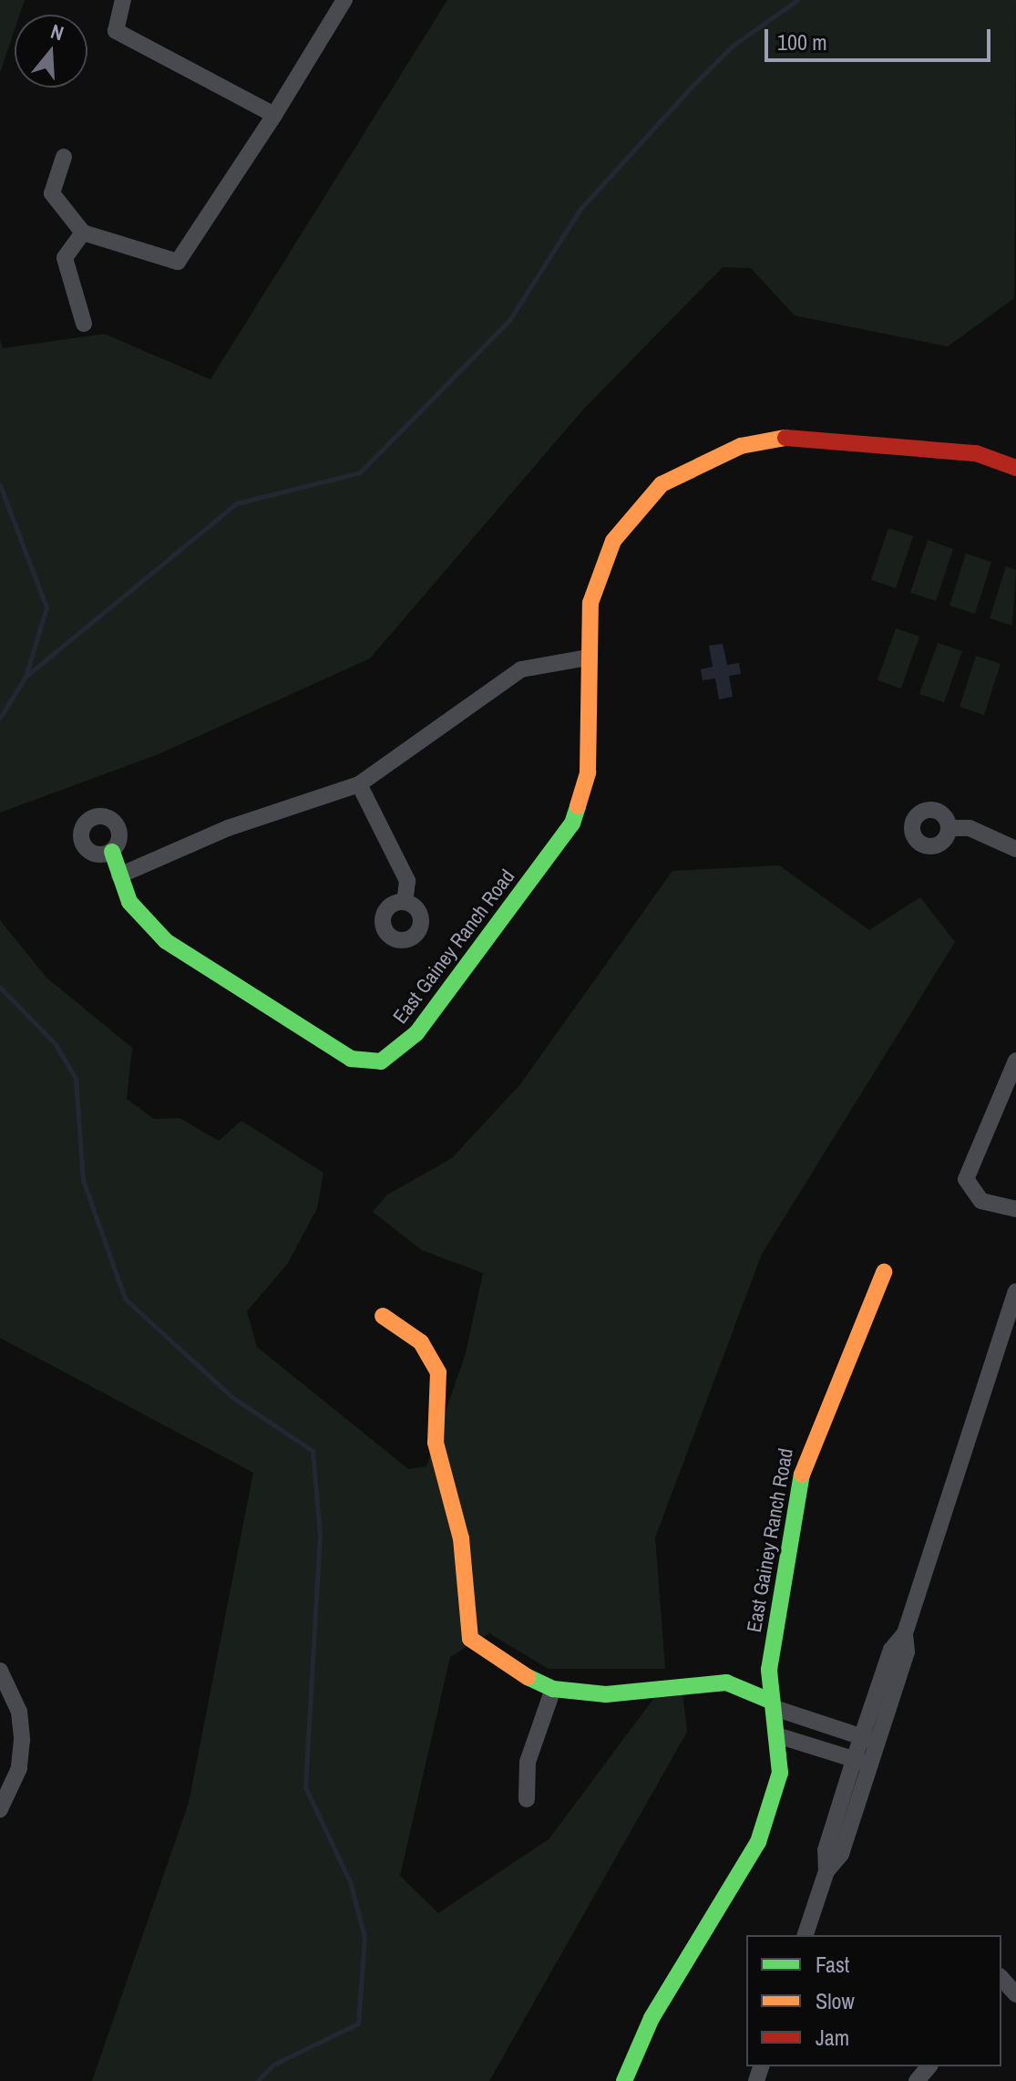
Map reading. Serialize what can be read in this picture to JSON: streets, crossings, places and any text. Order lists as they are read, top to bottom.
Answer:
{
  "streets": {
    "street": ["East Gainey Ranch Road"]
  },
  "legend": ["Fast", "Slow", "Jam"],
  "scale_bar": "100 m",
  "north": "top"
}
